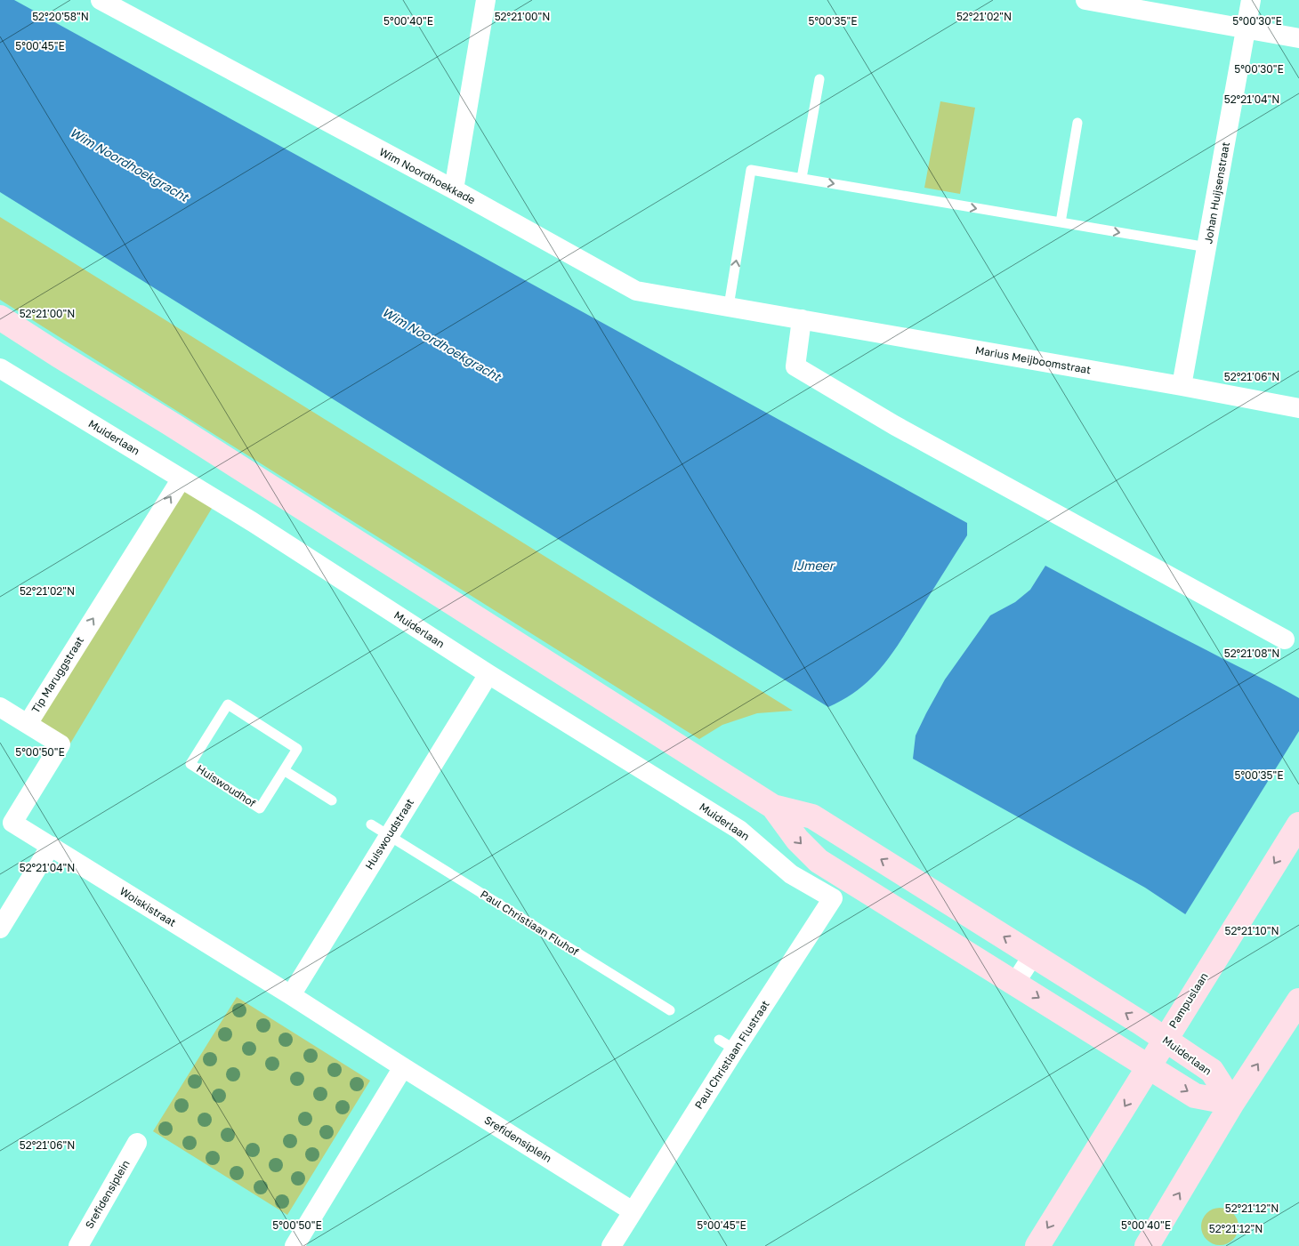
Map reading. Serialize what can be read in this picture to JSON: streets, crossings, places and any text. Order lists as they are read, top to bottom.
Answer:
{
  "streets": {
    "main road": ["Muiderlaan", "Pampuslaan"],
    "street": [
      "Wim Noordhoekkade",
      "Johan Huijsenstraat",
      "Marius Meijboomstraat",
      "Tip Maruggstraat",
      "Huiswoudstraat",
      "Woiskistraat",
      "Paul Christiaan Flustraat",
      "Srefidensiplein"
    ],
    "lane": ["Huiswoudhof", "Paul Christiaan Fluhof"]
  },
  "crossings": [
    ["Wim Noordhoekkade", "Marius Meijboomstraat"],
    ["Johan Huijsenstraat", "Marius Meijboomstraat"],
    ["Muiderlaan", "Tip Maruggstraat"],
    ["Muiderlaan", "Huiswoudstraat"],
    ["Muiderlaan", "Pampuslaan"],
    ["Muiderlaan", "Paul Christiaan Flustraat"],
    ["Tip Maruggstraat", "Woiskistraat"],
    ["Huiswoudstraat", "Paul Christiaan Fluhof"],
    ["Huiswoudstraat", "Srefidensiplein"],
    ["Woiskistraat", "Srefidensiplein"],
    ["Paul Christiaan Flustraat", "Srefidensiplein"]
  ],
  "one_way": ["Tip Maruggstraat"],
  "water": ["Wim Noordhoekgracht", "IJmeer"],
  "coordinates": [
    "52°20'58\"N",
    "52°21'02\"N",
    "52°21'00\"N",
    "5°00'40\"E",
    "5°00'35\"E",
    "5°00'30\"E",
    "5°00'45\"E",
    "52°21'04\"N",
    "52°21'06\"N",
    "52°21'08\"N",
    "5°00'50\"E",
    "52°21'10\"N",
    "52°21'12\"N"
  ]
}
